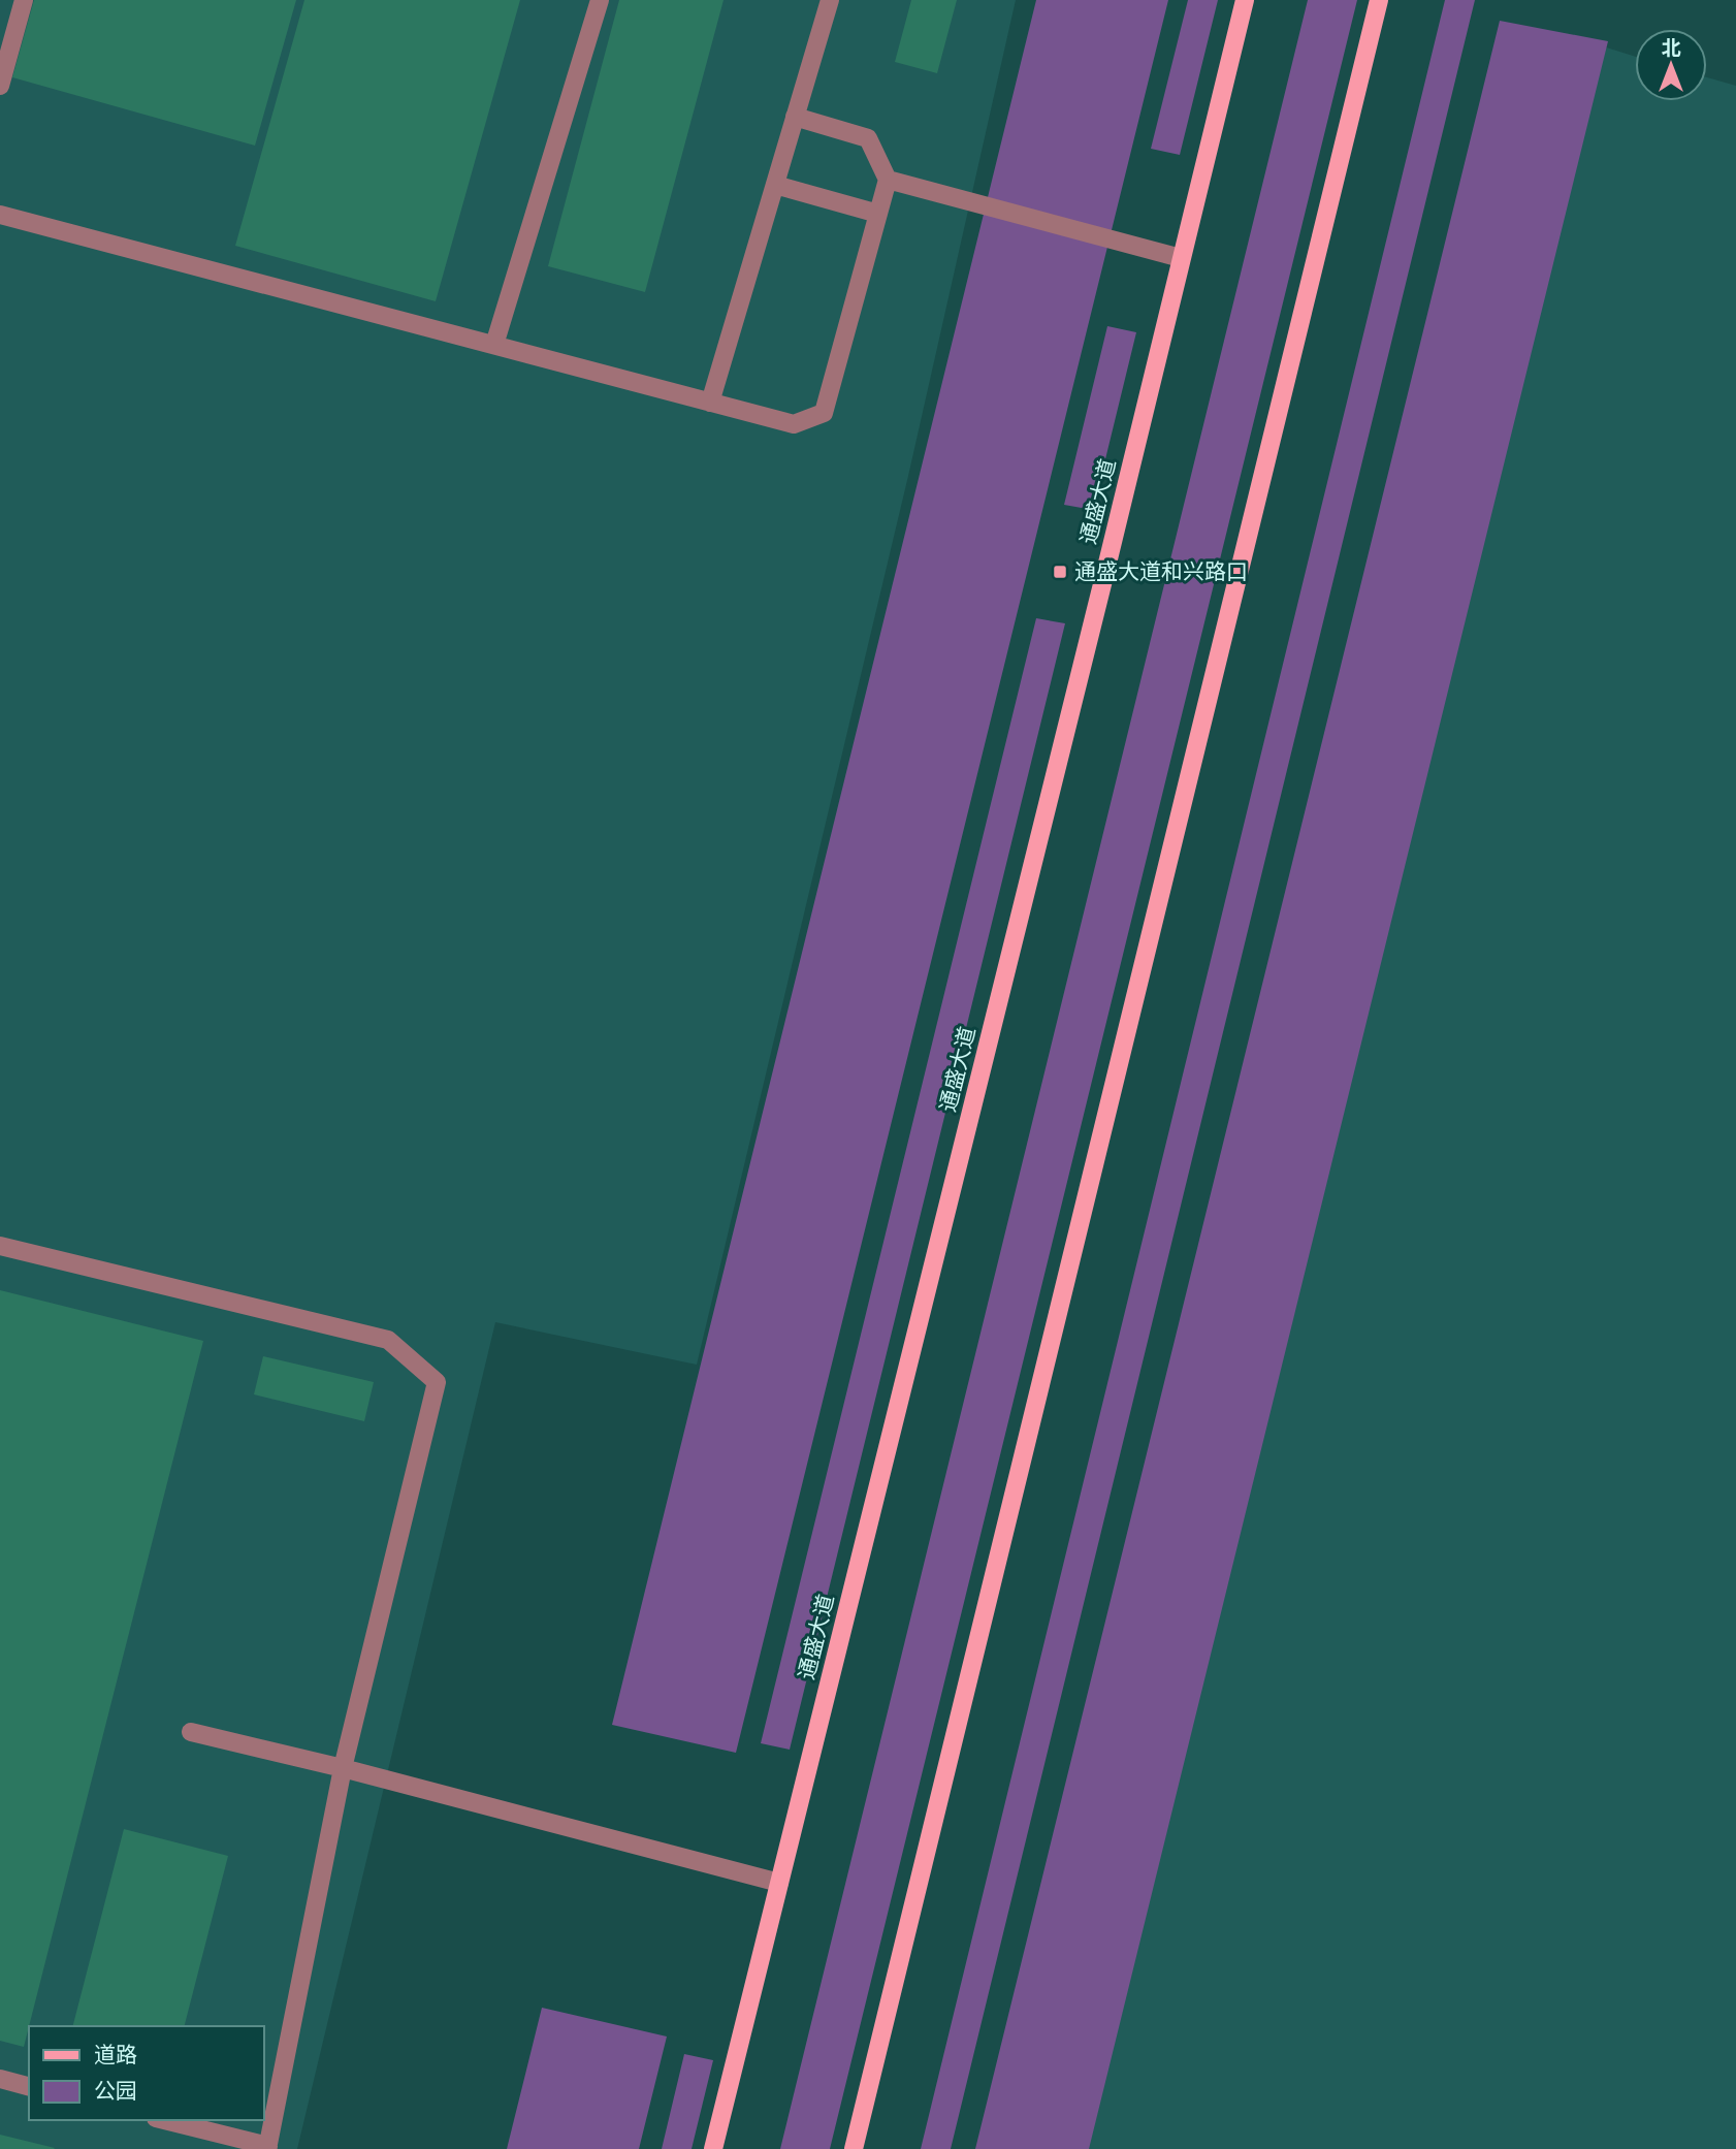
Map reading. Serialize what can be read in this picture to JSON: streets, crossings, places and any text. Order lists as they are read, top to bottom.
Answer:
{
  "streets": {
    "main road": ["通盛大道"]
  },
  "places": {
    "transit": ["通盛大道和兴路口"]
  },
  "legend": ["道路", "公园"],
  "north": "top"
}
